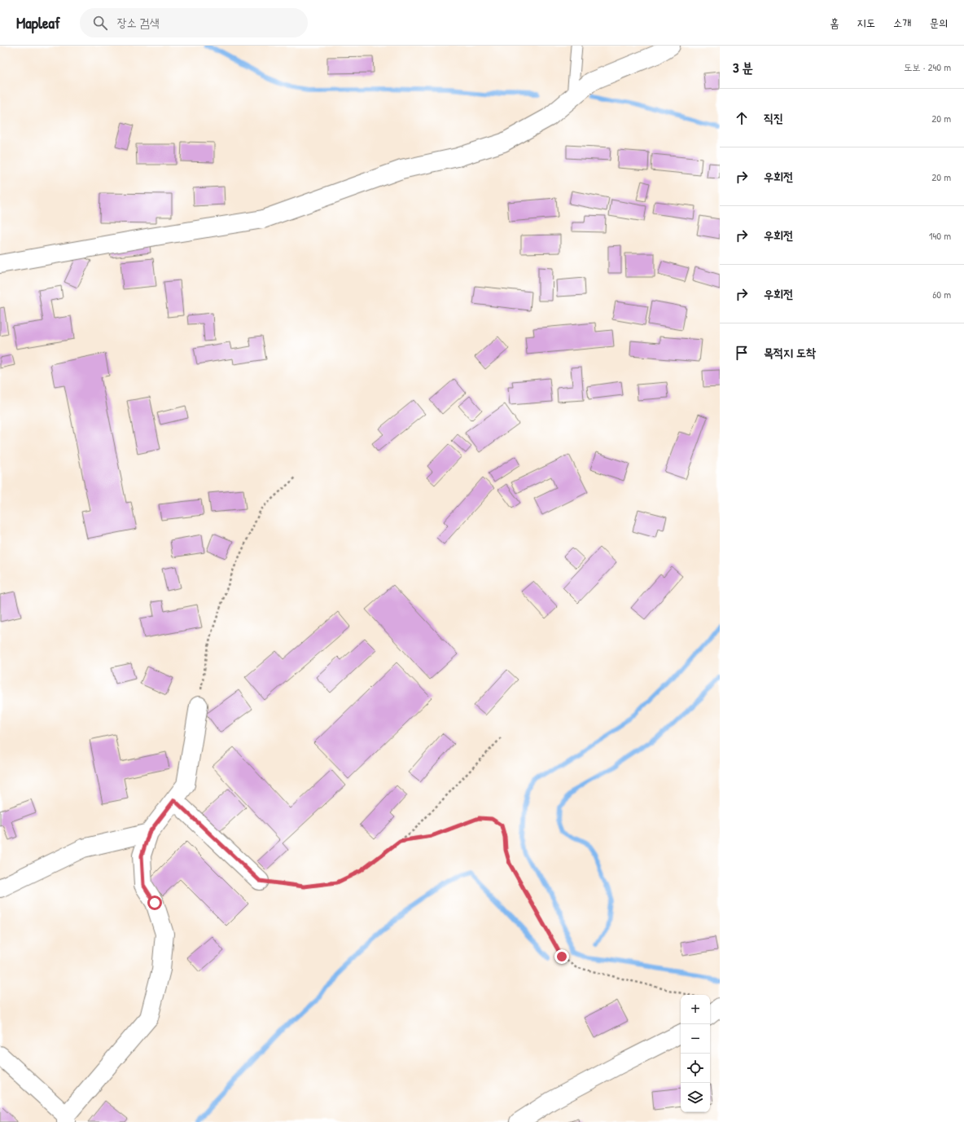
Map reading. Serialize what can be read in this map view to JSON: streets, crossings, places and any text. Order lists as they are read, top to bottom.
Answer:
{
  "page": {
    "header": "Mapleaf",
    "search": "장소 검색",
    "nav": [
      "홈",
      "지도",
      "소개",
      "문의"
    ],
    "heading": ["3 분", "도보 · 240 m"],
    "list": [
      ["직진", "20 m"],
      ["우회전", "20 m"],
      ["우회전", "140 m"],
      ["우회전", "60 m"],
      "목적지 도착"
    ],
    "map_buttons": ["+", "−"]
  }
}
